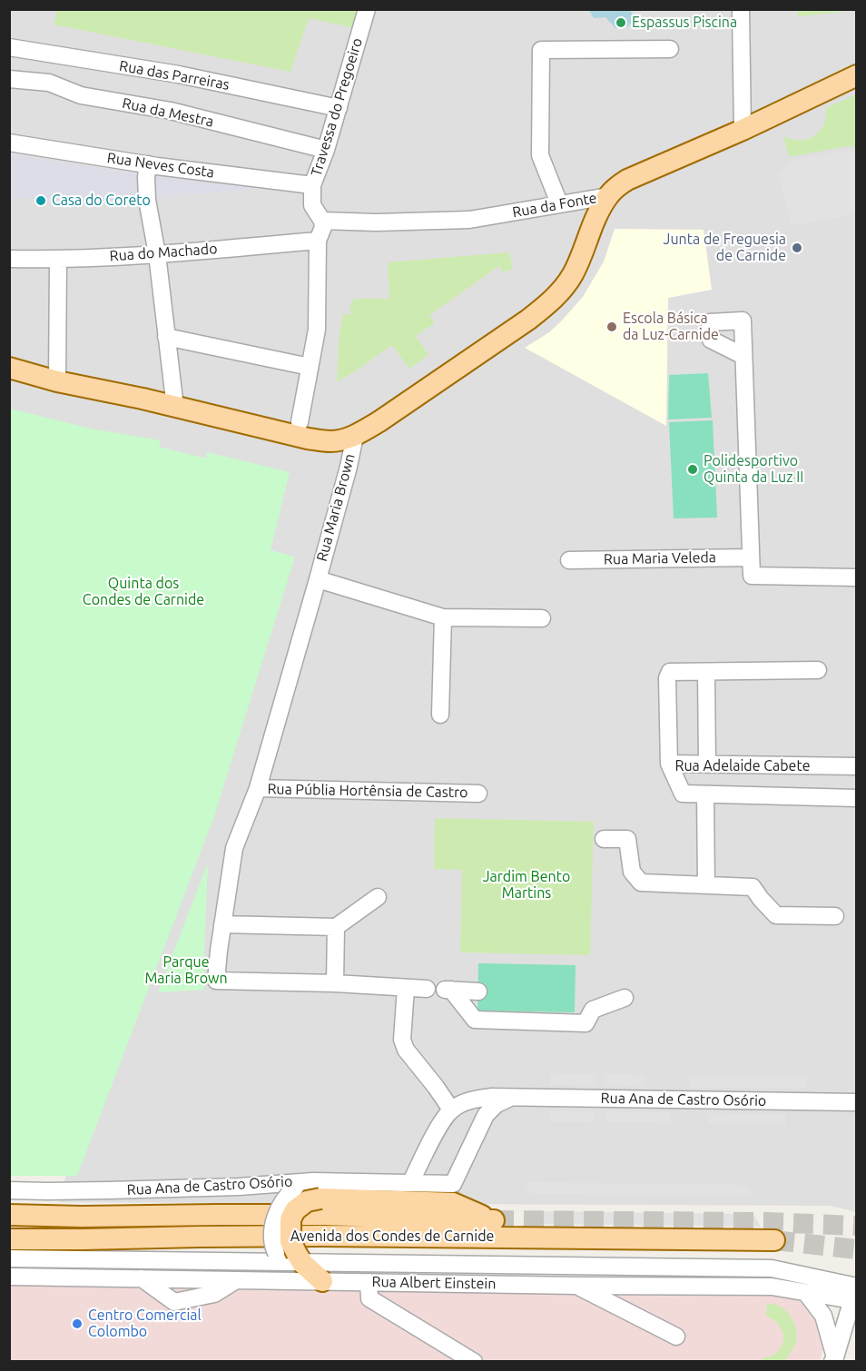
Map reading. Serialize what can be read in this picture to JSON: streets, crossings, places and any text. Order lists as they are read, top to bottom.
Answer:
{
  "streets": {
    "main road": ["Rua da Fonte", "Rua Maria Brown", "Avenida dos Condes de Carnide"],
    "street": [
      "Rua das Parreiras",
      "Travessa do Pregoeiro",
      "Rua da Mestra",
      "Rua Neves Costa",
      "Rua do Machado",
      "Rua Maria Veleda",
      "Rua Adelaide Cabete",
      "Rua Públia Hortênsia de Castro",
      "Rua Ana de Castro Osório",
      "Rua Albert Einstein"
    ]
  },
  "crossings": [
    ["Rua das Parreiras", "Travessa do Pregoeiro"],
    ["Travessa do Pregoeiro", "Rua da Mestra"],
    ["Travessa do Pregoeiro", "Rua Neves Costa"],
    ["Travessa do Pregoeiro", "Rua da Fonte"],
    ["Travessa do Pregoeiro", "Rua do Machado"],
    ["Rua da Fonte", "Rua do Machado"],
    ["Rua da Fonte", "Rua Maria Brown"],
    ["Rua Maria Brown", "Rua Públia Hortênsia de Castro"],
    ["Rua Ana de Castro Osório", "Avenida dos Condes de Carnide"]
  ],
  "parks": ["Quinta dos Condes de Carnide", "Jardim Bento Martins", "Parque Maria Brown"],
  "places": [
    "Espassus Piscina",
    "Casa do Coreto",
    "Junta de Freguesia de Carnide",
    "Escola Básica da Luz-Carnide",
    "Polidesportivo Quinta da Luz II",
    "Centro Comercial Colombo"
  ]
}
